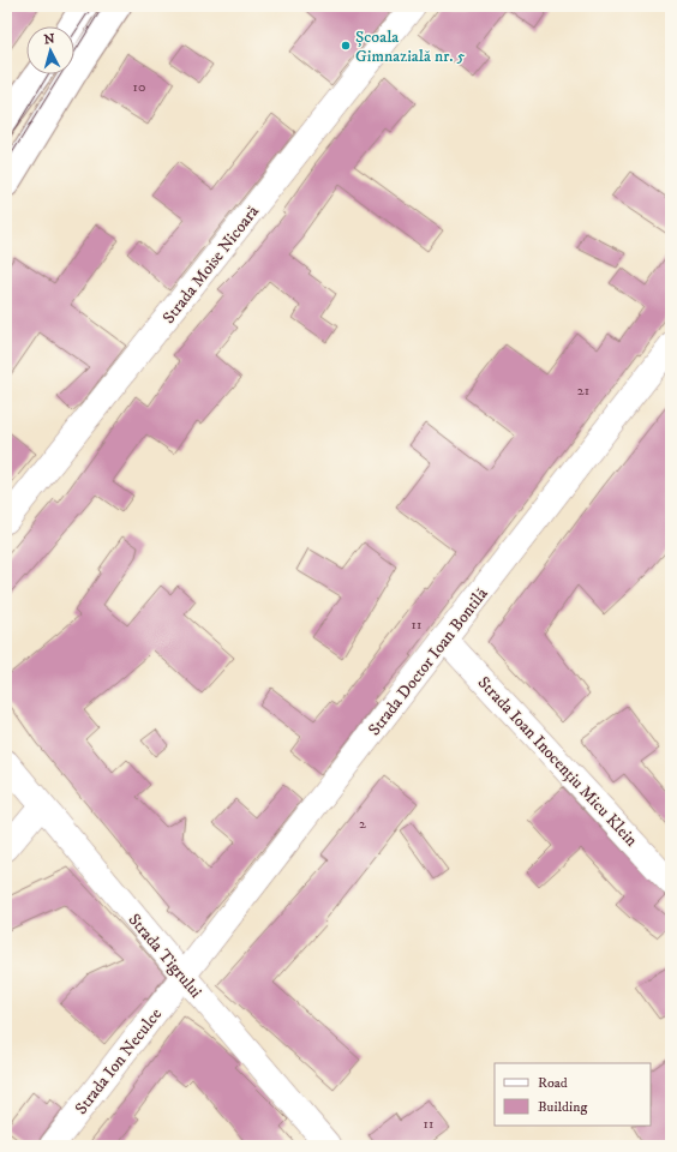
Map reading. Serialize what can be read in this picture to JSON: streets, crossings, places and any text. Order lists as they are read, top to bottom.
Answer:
{
  "streets": {
    "street": [
      "Strada Moise Nicoară",
      "Strada Doctor Ioan Bontilă",
      "Strada Ioan Inocențiu Micu Klein",
      "Strada Tigrului",
      "Strada Ion Neculce"
    ]
  },
  "crossings": [
    ["Strada Doctor Ioan Bontilă", "Strada Ioan Inocențiu Micu Klein"],
    ["Strada Doctor Ioan Bontilă", "Strada Tigrului"],
    ["Strada Doctor Ioan Bontilă", "Strada Ion Neculce"],
    ["Strada Tigrului", "Strada Ion Neculce"]
  ],
  "places": ["Școala Gimnazială nr. 5"],
  "house_numbers": [
    "10",
    "21",
    "11",
    "2",
    "11"
  ],
  "legend": ["Road", "Building"],
  "north": "top"
}
